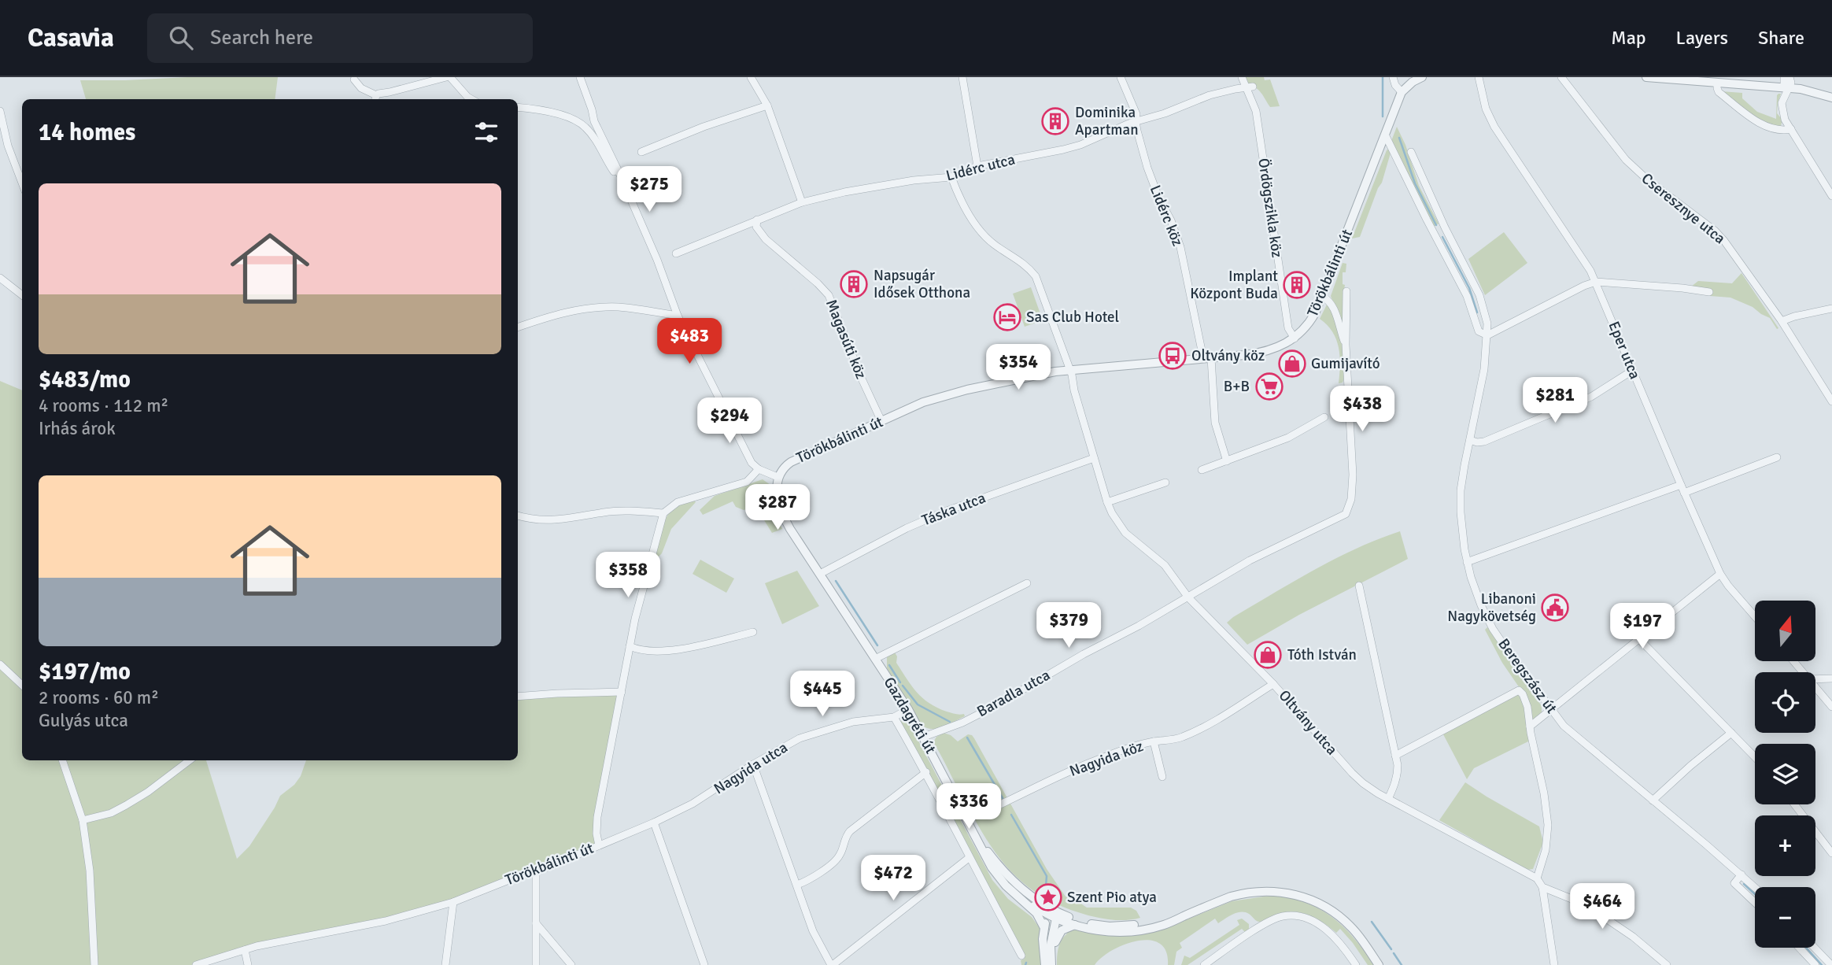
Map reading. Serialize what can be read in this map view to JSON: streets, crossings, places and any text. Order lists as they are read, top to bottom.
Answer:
{
  "streets": {
    "street": [
      "Lidérc utca",
      "Ördögszikla köz",
      "Cseresznye utca",
      "Lidérc köz",
      "Törökbálinti út",
      "Magasúti köz",
      "Eper utca",
      "Táska utca",
      "Beregszász út",
      "Baradla utca",
      "Gazdagréti út",
      "Oltvány utca",
      "Nagyida köz",
      "Nagyida utca"
    ]
  },
  "crossings": [
    ["Lidérc utca", "Ördögszikla köz"],
    ["Lidérc utca", "Lidérc köz"],
    ["Lidérc utca", "Magasúti köz"],
    ["Ördögszikla köz", "Törökbálinti út"],
    ["Lidérc köz", "Törökbálinti út"],
    ["Törökbálinti út", "Magasúti köz"],
    ["Törökbálinti út", "Gazdagréti út"],
    ["Törökbálinti út", "Oltvány utca"],
    ["Törökbálinti út", "Nagyida utca"],
    ["Táska utca", "Gazdagréti út"],
    ["Táska utca", "Oltvány utca"],
    ["Baradla utca", "Gazdagréti út"],
    ["Baradla utca", "Oltvány utca"],
    ["Gazdagréti út", "Nagyida köz"],
    ["Gazdagréti út", "Nagyida utca"],
    ["Oltvány utca", "Nagyida köz"]
  ],
  "places": {
    "building": ["Dominika Apartman", "Napsugár Idősek Otthona", "Implant Központ Buda"],
    "hotel": ["Sas Club Hotel"],
    "bus stop": ["Oltvány köz"],
    "shop": ["Gumijavító", "Tóth István"],
    "supermarket": ["B+B"],
    "public building": ["Libanoni Nagykövetség"],
    "place": ["Szent Pio atya"]
  },
  "north": "top",
  "page": {
    "header": "Casavia",
    "search": "Search here",
    "nav": ["Map", "Layers", "Share"],
    "heading": "14 homes",
    "list": [
      {
        "name": "$483/mo",
        "note": "4 rooms · 112 m² · Irhás árok"
      },
      {
        "name": "$197/mo",
        "note": "2 rooms · 60 m² · Gulyás utca"
      }
    ],
    "price": [
      "$275",
      "$483",
      "$354",
      "$281",
      "$438",
      "$294",
      "$287",
      "$358",
      "$379",
      "$197",
      "$445",
      "$336",
      "$472",
      "$464"
    ],
    "map_buttons": ["+", "−"]
  }
}
